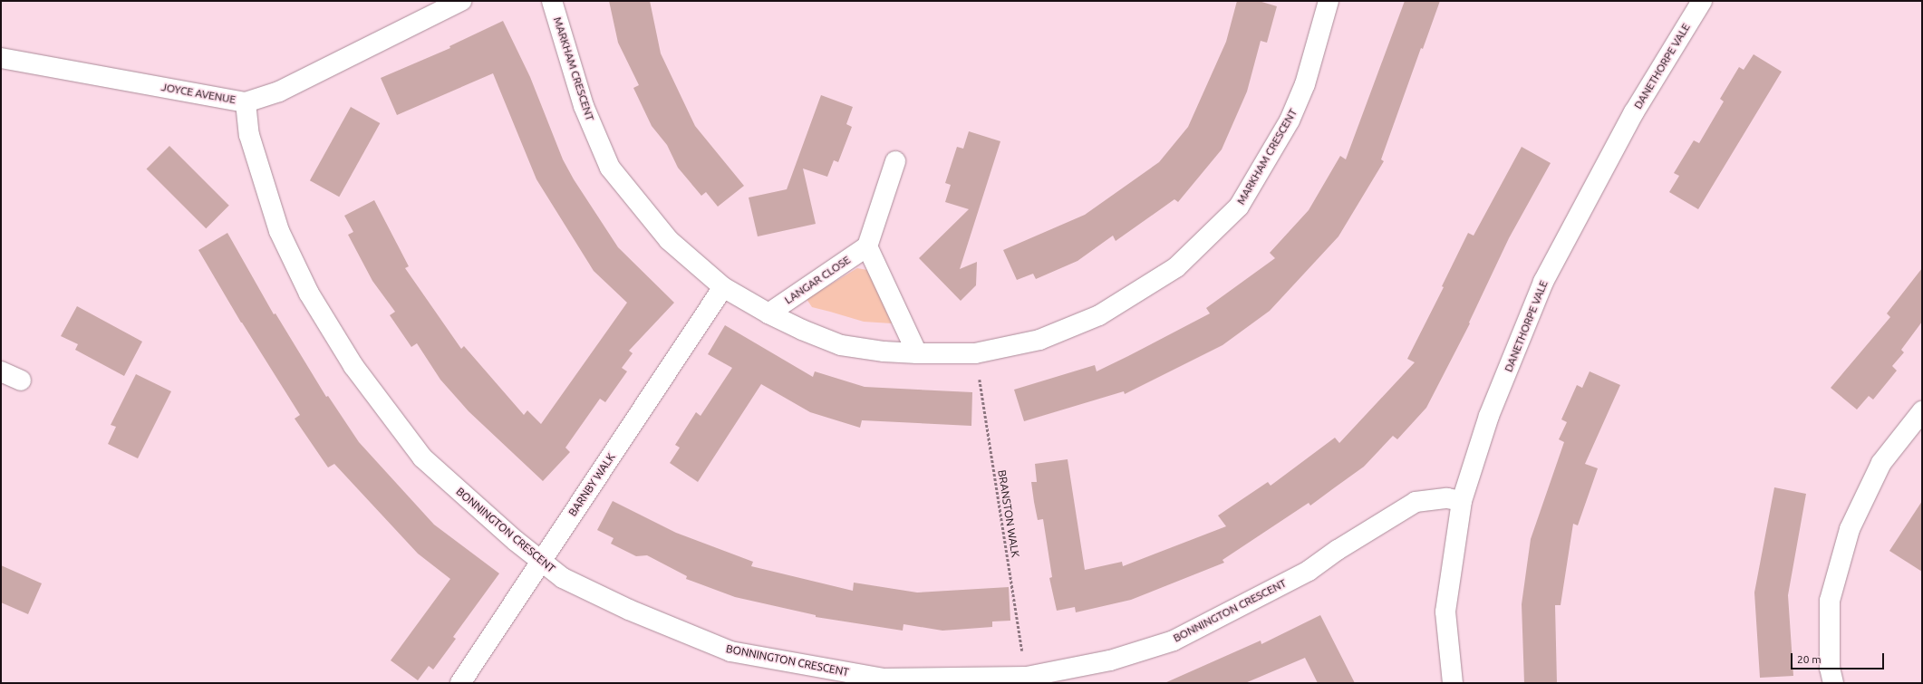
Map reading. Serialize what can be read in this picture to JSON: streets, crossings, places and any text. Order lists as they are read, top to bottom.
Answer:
{
  "streets": {
    "street": [
      "DANETHORPE VALE",
      "MARKHAM CRESCENT",
      "JOYCE AVENUE",
      "LANGAR CLOSE",
      "BARNBY WALK",
      "BONNINGTON CRESCENT"
    ],
    "path": ["BRANSTON WALK"]
  },
  "crossings": [
    ["DANETHORPE VALE", "BONNINGTON CRESCENT"],
    ["MARKHAM CRESCENT", "LANGAR CLOSE"],
    ["MARKHAM CRESCENT", "BARNBY WALK"],
    ["MARKHAM CRESCENT", "BRANSTON WALK"],
    ["JOYCE AVENUE", "BONNINGTON CRESCENT"],
    ["BARNBY WALK", "BONNINGTON CRESCENT"],
    ["BRANSTON WALK", "BONNINGTON CRESCENT"]
  ],
  "scale_bar": "20 m"
}
